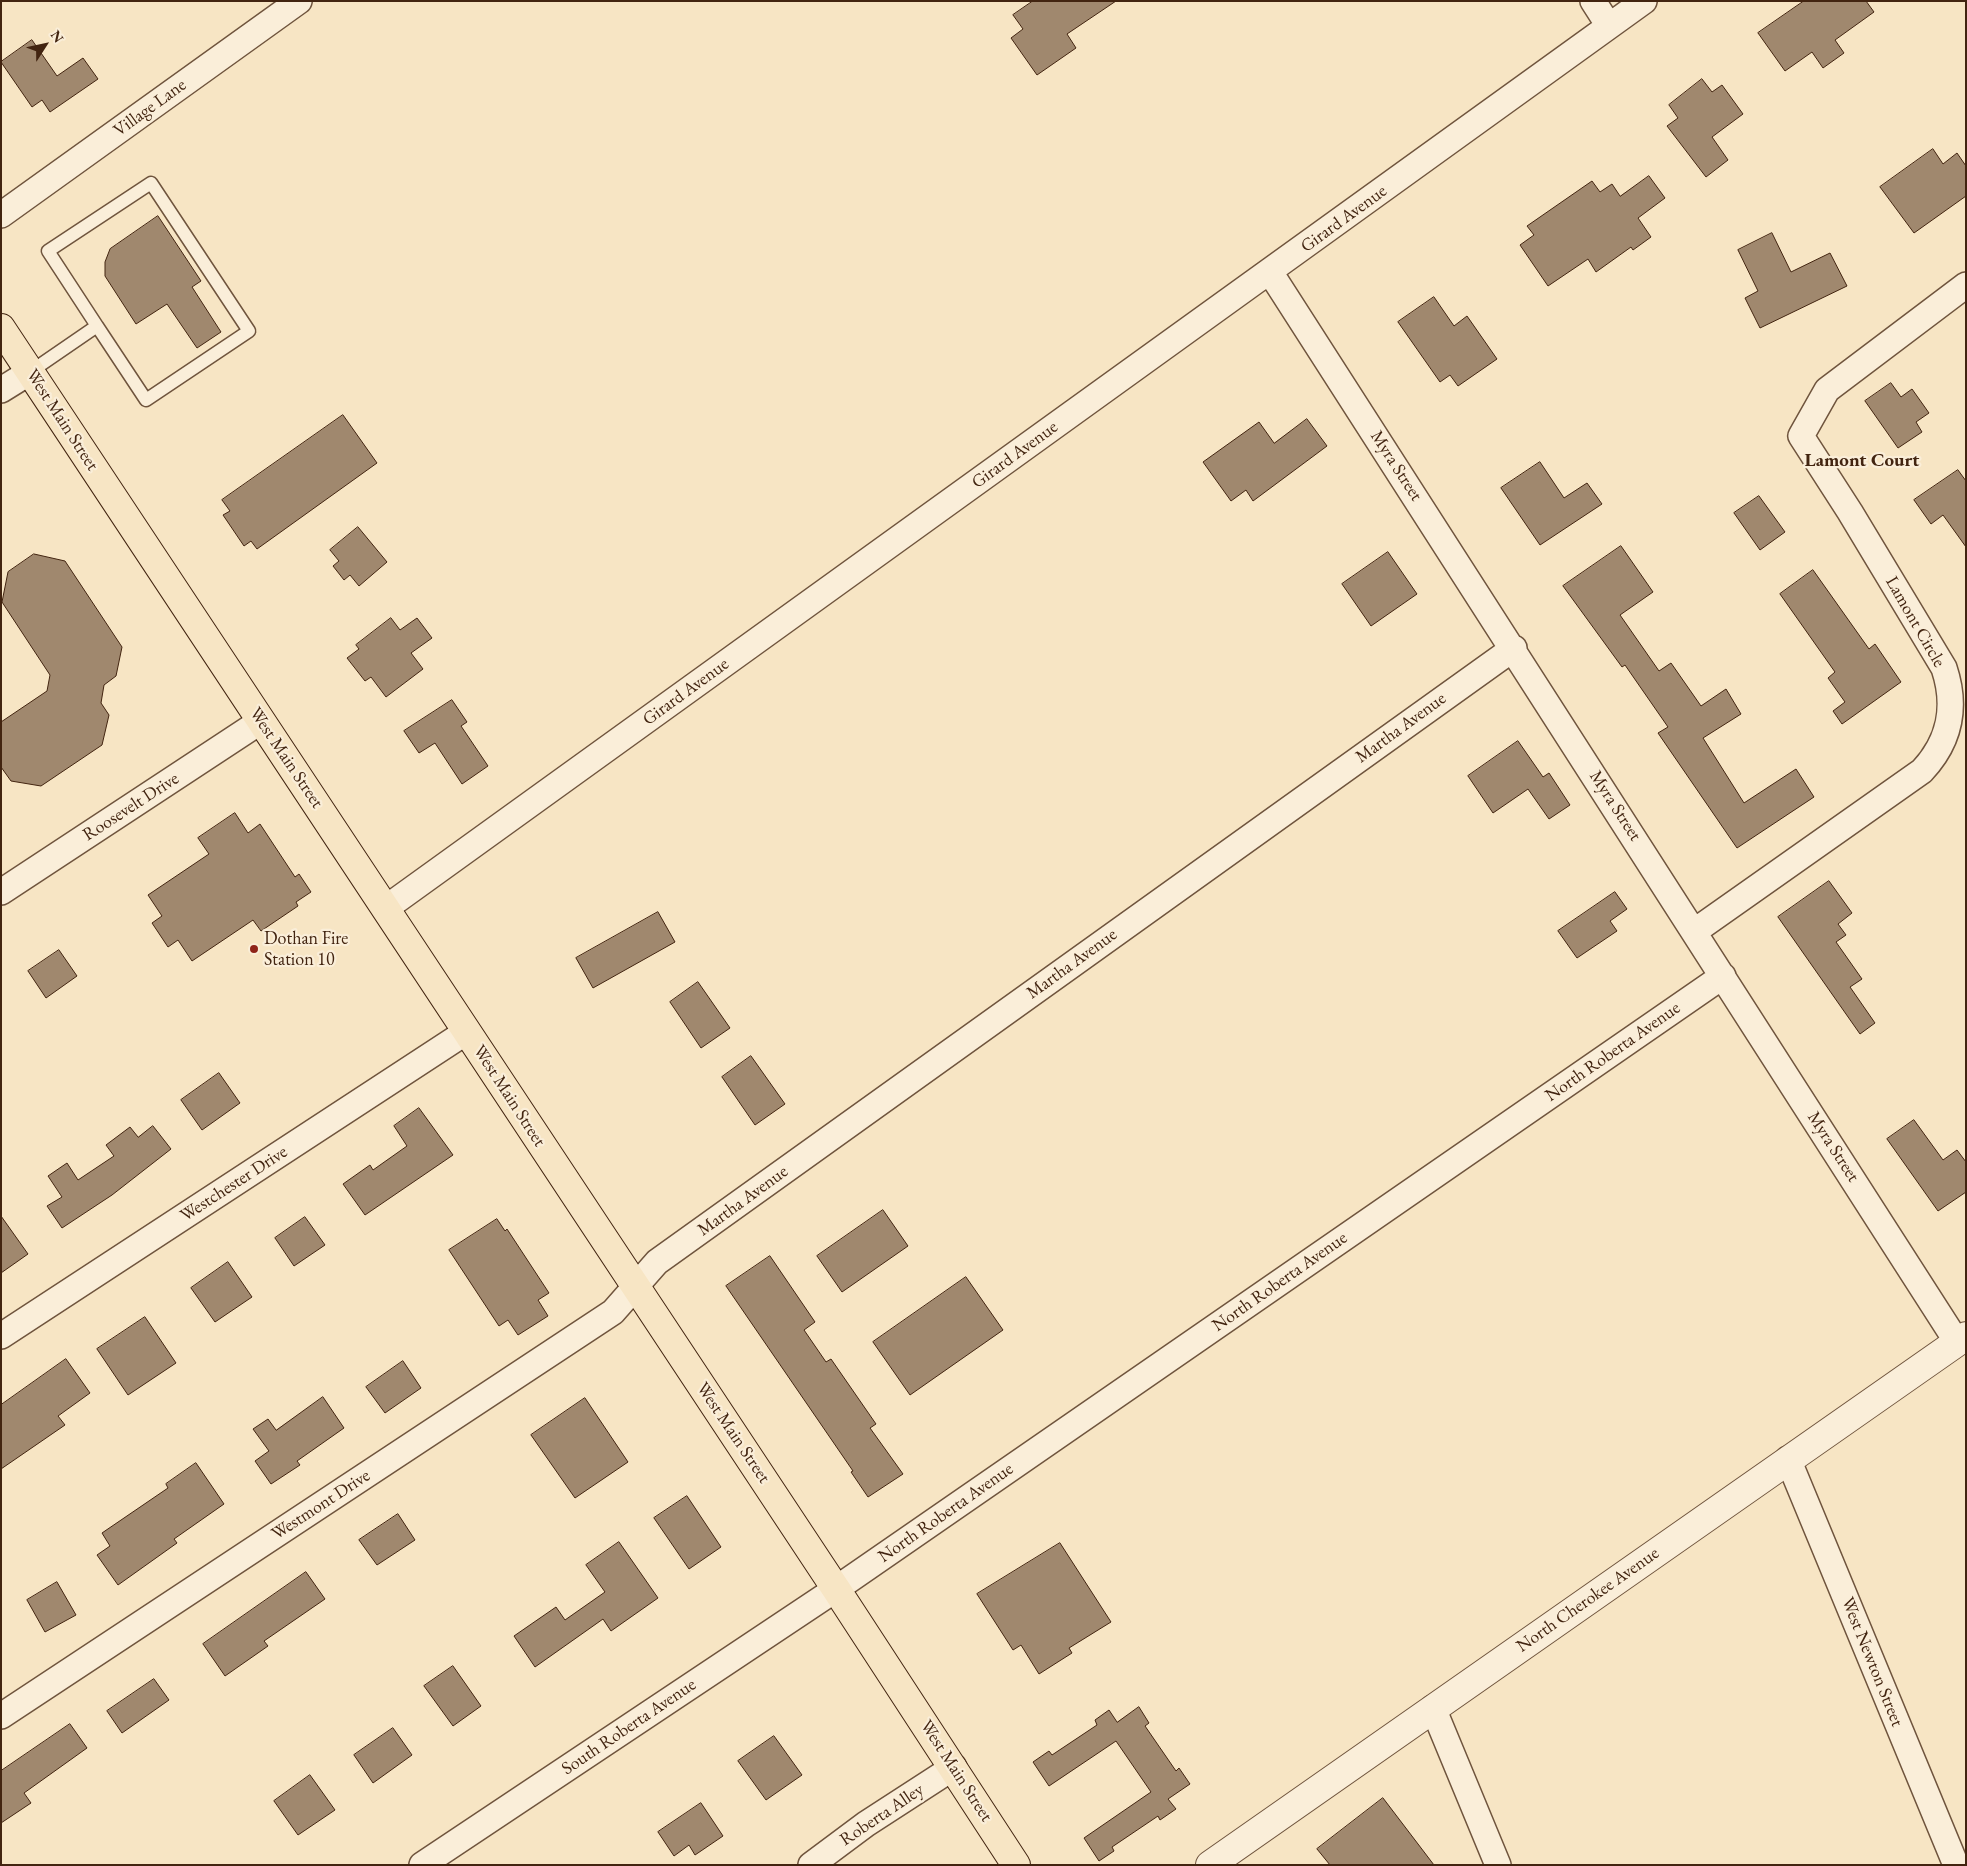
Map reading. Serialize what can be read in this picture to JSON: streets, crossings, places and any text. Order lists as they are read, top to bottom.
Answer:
{
  "streets": {
    "main road": ["West Main Street"],
    "street": [
      "Village Lane",
      "Girard Avenue",
      "Myra Street",
      "Lamont Circle",
      "Martha Avenue",
      "Roosevelt Drive",
      "North Roberta Avenue",
      "Westchester Drive",
      "Westmont Drive",
      "North Cherokee Avenue",
      "West Newton Street",
      "South Roberta Avenue",
      "Roberta Alley"
    ]
  },
  "crossings": [
    ["Girard Avenue", "West Main Street"],
    ["Girard Avenue", "Myra Street"],
    ["West Main Street", "Martha Avenue"],
    ["West Main Street", "Roosevelt Drive"],
    ["West Main Street", "North Roberta Avenue"],
    ["West Main Street", "Westchester Drive"],
    ["West Main Street", "Westmont Drive"],
    ["West Main Street", "South Roberta Avenue"],
    ["West Main Street", "Roberta Alley"],
    ["Myra Street", "Lamont Circle"],
    ["Myra Street", "Martha Avenue"],
    ["Myra Street", "North Roberta Avenue"],
    ["Myra Street", "North Cherokee Avenue"],
    ["Martha Avenue", "Westmont Drive"],
    ["North Roberta Avenue", "South Roberta Avenue"],
    ["North Cherokee Avenue", "West Newton Street"]
  ],
  "districts": ["Lamont Court"],
  "places": ["Dothan Fire Station 10"],
  "north": "top right"
}
